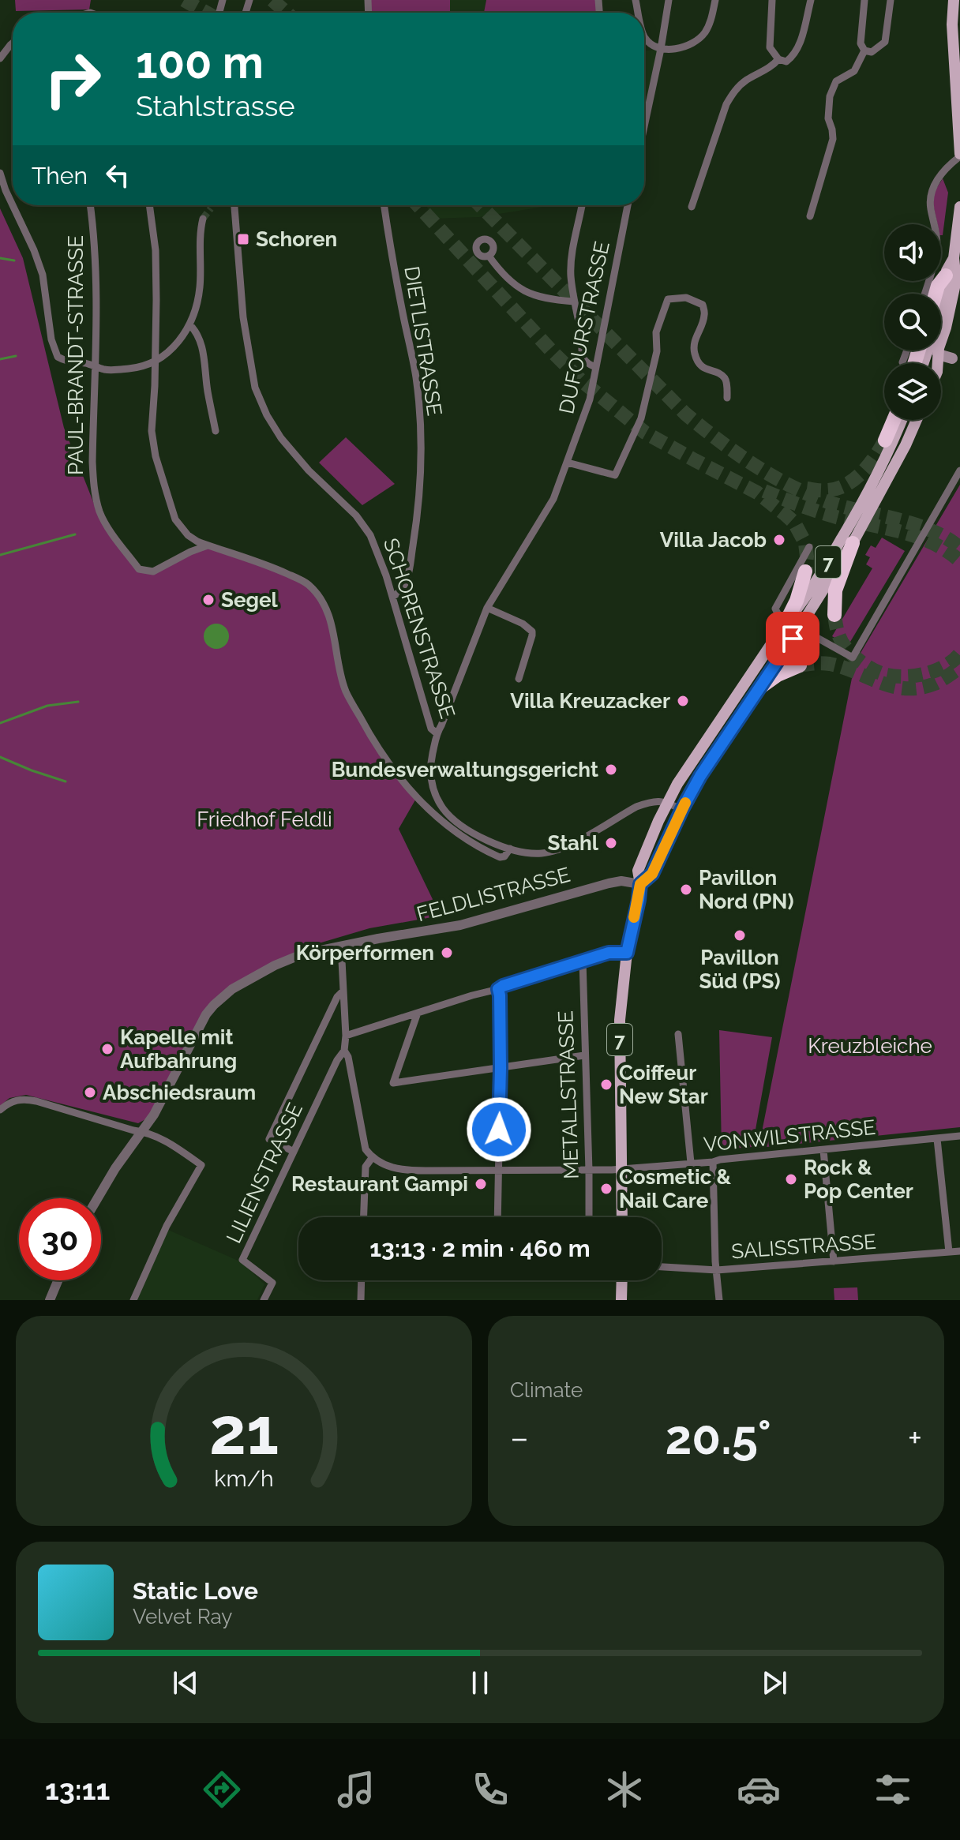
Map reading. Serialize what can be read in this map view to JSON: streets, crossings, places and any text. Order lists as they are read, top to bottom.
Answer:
{
  "streets": {
    "main road": ["7"],
    "street": [
      "DUFOURSTRASSE",
      "DIETLISTRASSE",
      "PAUL-BRANDT-STRASSE",
      "SCHORENSTRASSE",
      "FELDLISTRASSE",
      "METALLSTRASSE",
      "VONWILSTRASSE",
      "LILIENSTRASSE",
      "SALISSTRASSE"
    ]
  },
  "crossings": [
    ["DUFOURSTRASSE", "7"],
    ["DUFOURSTRASSE", "SCHORENSTRASSE"],
    ["DIETLISTRASSE", "SCHORENSTRASSE"],
    ["7", "FELDLISTRASSE"],
    ["7", "VONWILSTRASSE"],
    ["METALLSTRASSE", "VONWILSTRASSE"]
  ],
  "parks": ["Friedhof Feldli", "Kreuzbleiche"],
  "places": {
    "transit": ["Schoren"],
    "other": [
      "Villa Jacob",
      "Segel",
      "Villa Kreuzacker",
      "Bundesverwaltungsgericht",
      "Stahl",
      "Pavillon Nord (PN)",
      "Pavillon Süd (PS)",
      "Körperformen",
      "Kapelle mit Aufbahrung",
      "Coiffeur New Star",
      "Abschiedsraum",
      "Rock & Pop Center",
      "Restaurant Gampi",
      "Cosmetic & Nail Care"
    ]
  },
  "page": {
    "turn": ["100 m", "Stahlstrasse"],
    "then": "Then",
    "limit": "30",
    "trip": "13:13 · 2 min · 460 m",
    "tile": "Climate",
    "heat": ["−", "20.5°", "+"],
    "song": ["Static Love", "Velvet Ray"],
    "tabs": "13:11",
    "gauge": ["21", "km/h"]
  }
}
